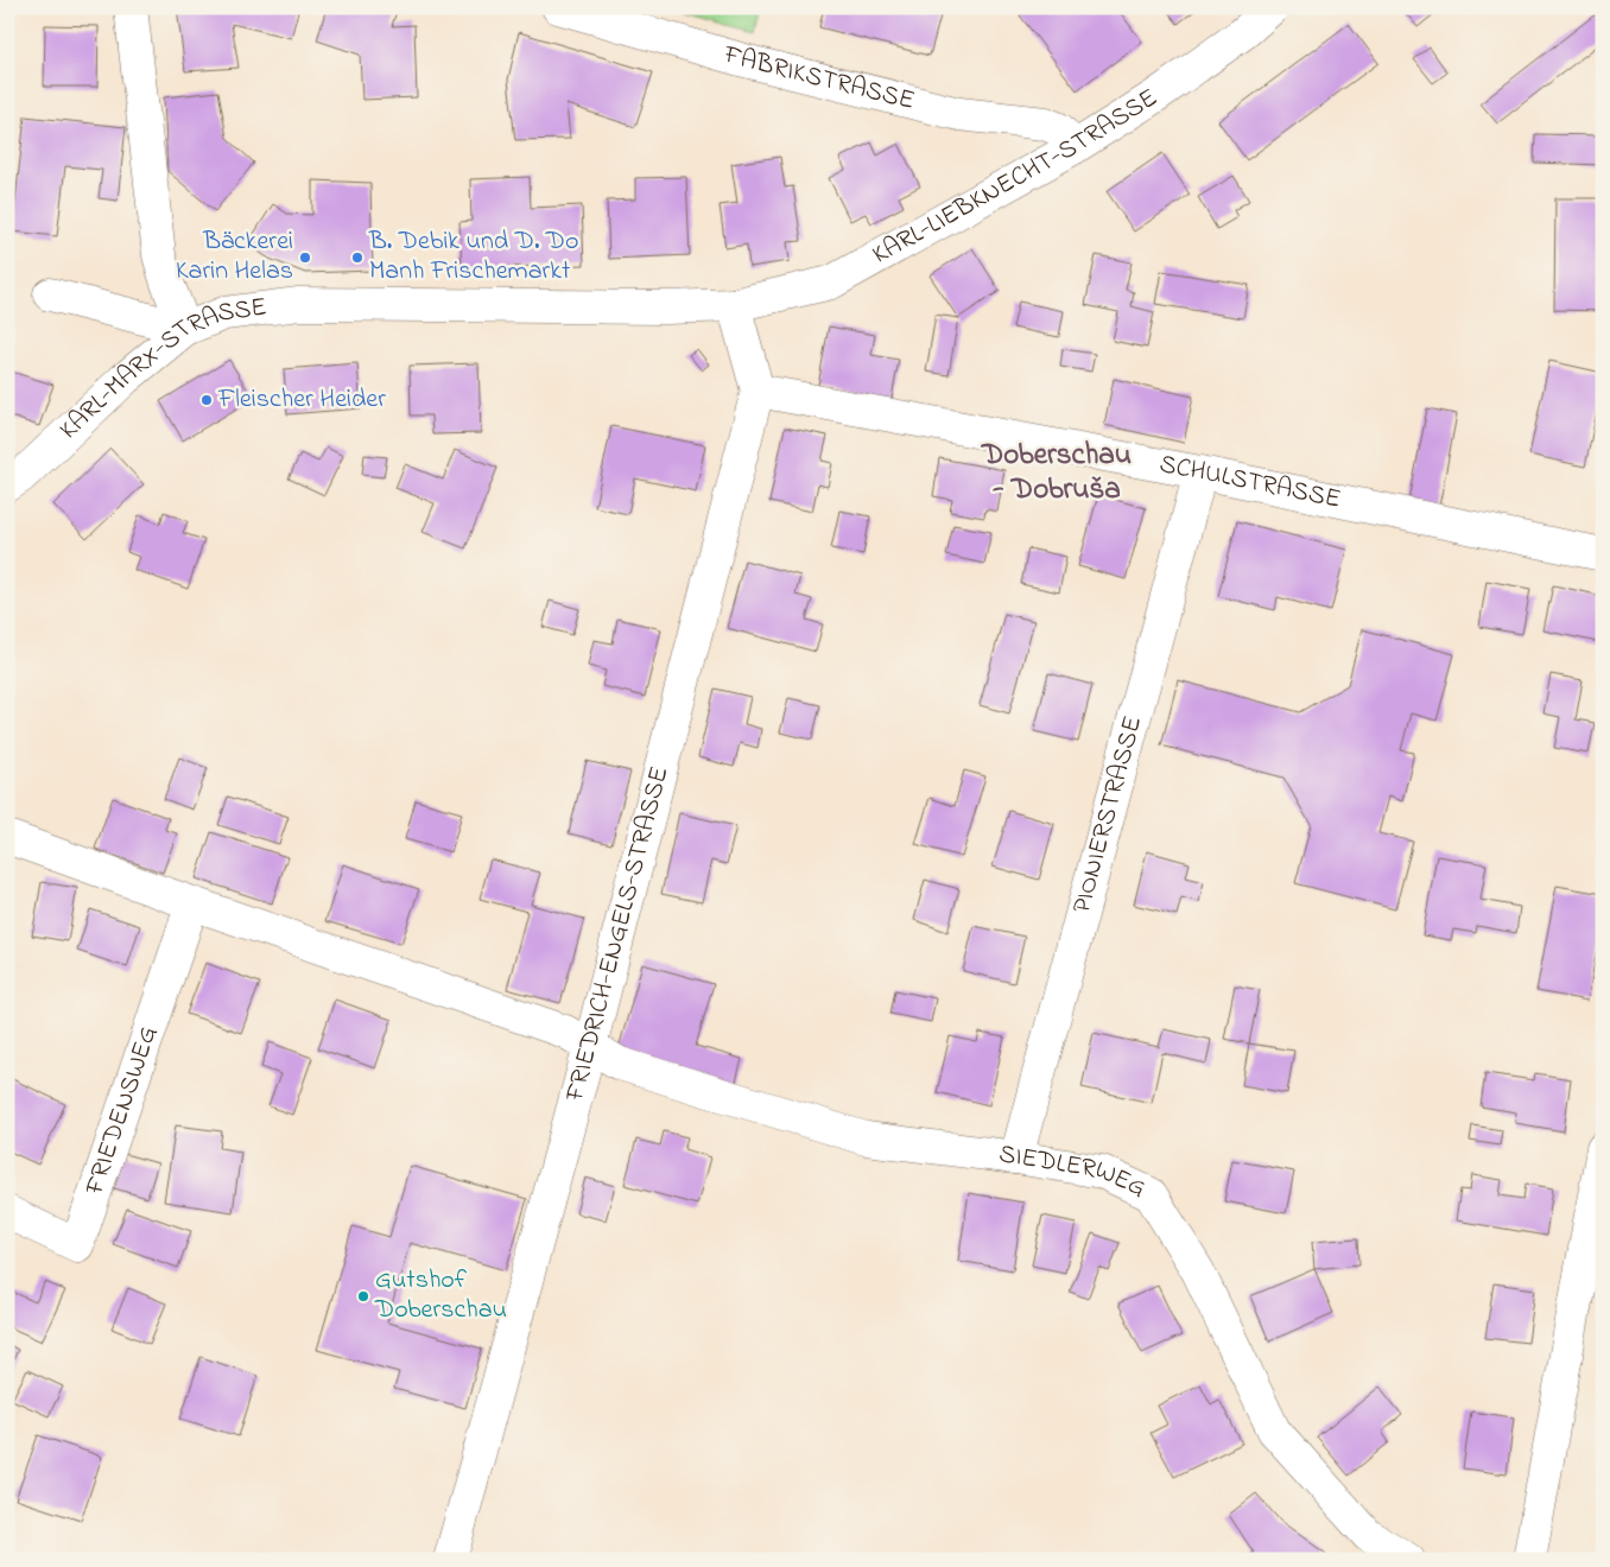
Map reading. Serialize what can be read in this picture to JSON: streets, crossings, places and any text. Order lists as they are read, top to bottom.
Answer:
{
  "streets": {
    "street": [
      "FABRIKSTRASSE",
      "KARL-LIEBKNECHT-STRASSE",
      "KARL-MARX-STRASSE",
      "SCHULSTRASSE",
      "PIONIERSTRASSE",
      "FRIEDRICH-ENGELS-STRASSE",
      "FRIEDENSWEG",
      "SIEDLERWEG"
    ]
  },
  "crossings": [
    ["FABRIKSTRASSE", "KARL-LIEBKNECHT-STRASSE"],
    ["KARL-LIEBKNECHT-STRASSE", "KARL-MARX-STRASSE"],
    ["KARL-LIEBKNECHT-STRASSE", "FRIEDRICH-ENGELS-STRASSE"],
    ["KARL-MARX-STRASSE", "FRIEDRICH-ENGELS-STRASSE"],
    ["SCHULSTRASSE", "PIONIERSTRASSE"],
    ["SCHULSTRASSE", "FRIEDRICH-ENGELS-STRASSE"],
    ["PIONIERSTRASSE", "SIEDLERWEG"],
    ["FRIEDRICH-ENGELS-STRASSE", "SIEDLERWEG"]
  ],
  "districts": ["Doberschau - Dobruša"],
  "places": [
    "Bäckerei Karin Helas",
    "B. Debik und D. Do Manh Frischemarkt",
    "Fleischer Heider",
    "Gutshof Doberschau"
  ]
}
